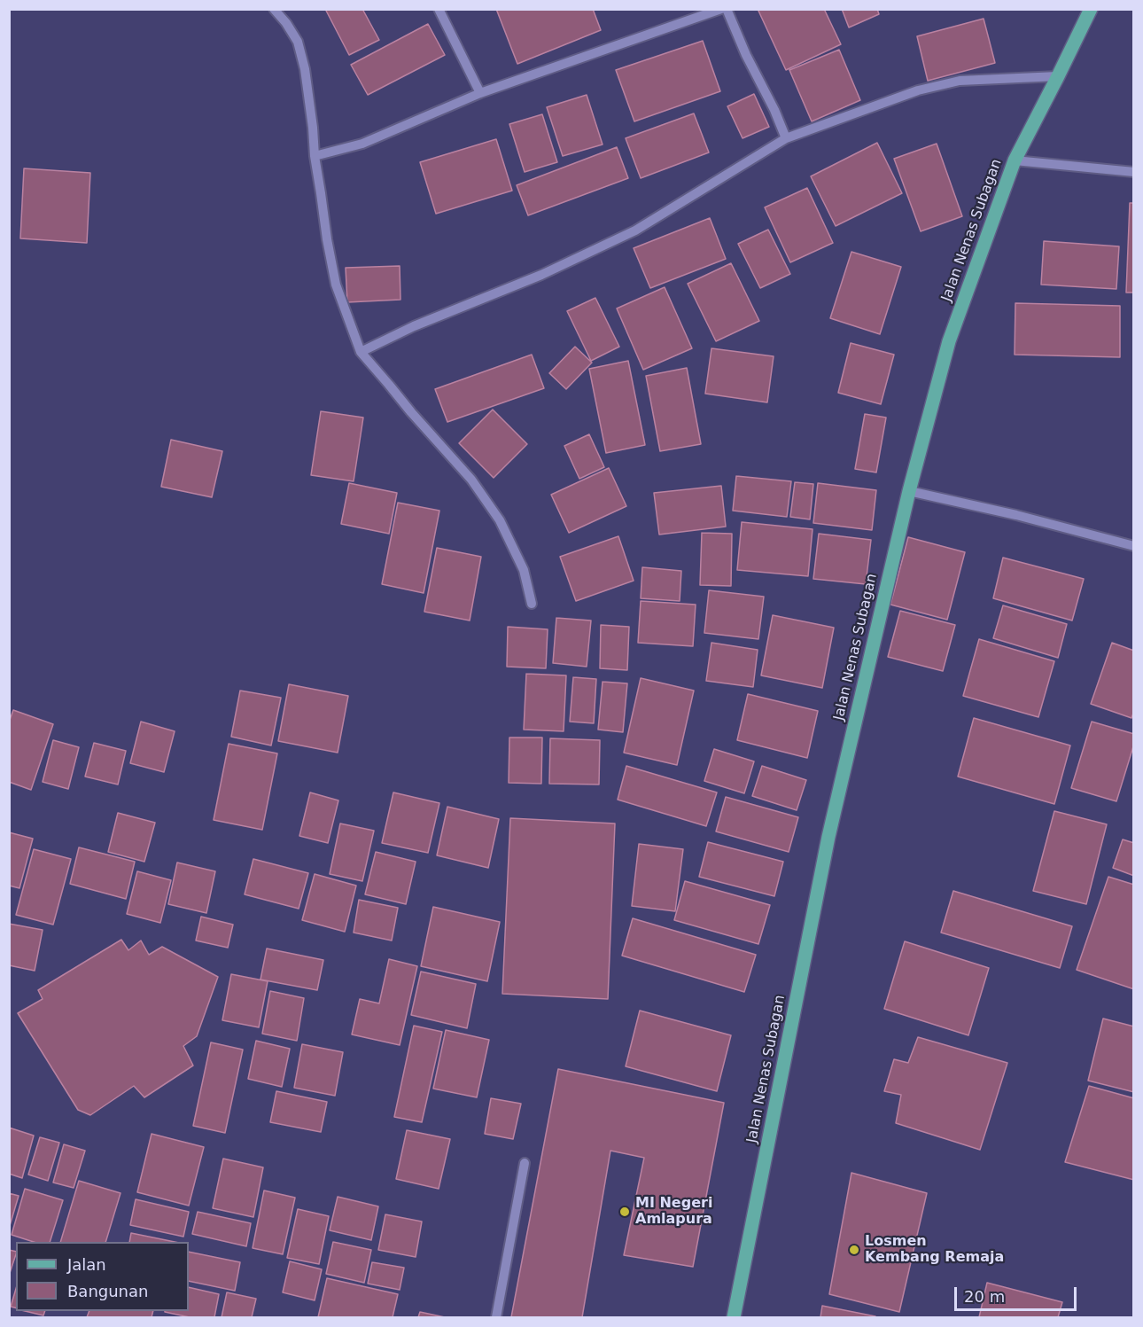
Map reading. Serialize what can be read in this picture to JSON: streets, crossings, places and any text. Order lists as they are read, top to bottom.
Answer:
{
  "streets": {
    "main road": ["Jalan Nenas Subagan"]
  },
  "places": ["MI Negeri Amlapura", "Losmen Kembang Remaja"],
  "legend": ["Jalan", "Bangunan"],
  "scale_bar": "20 m"
}
